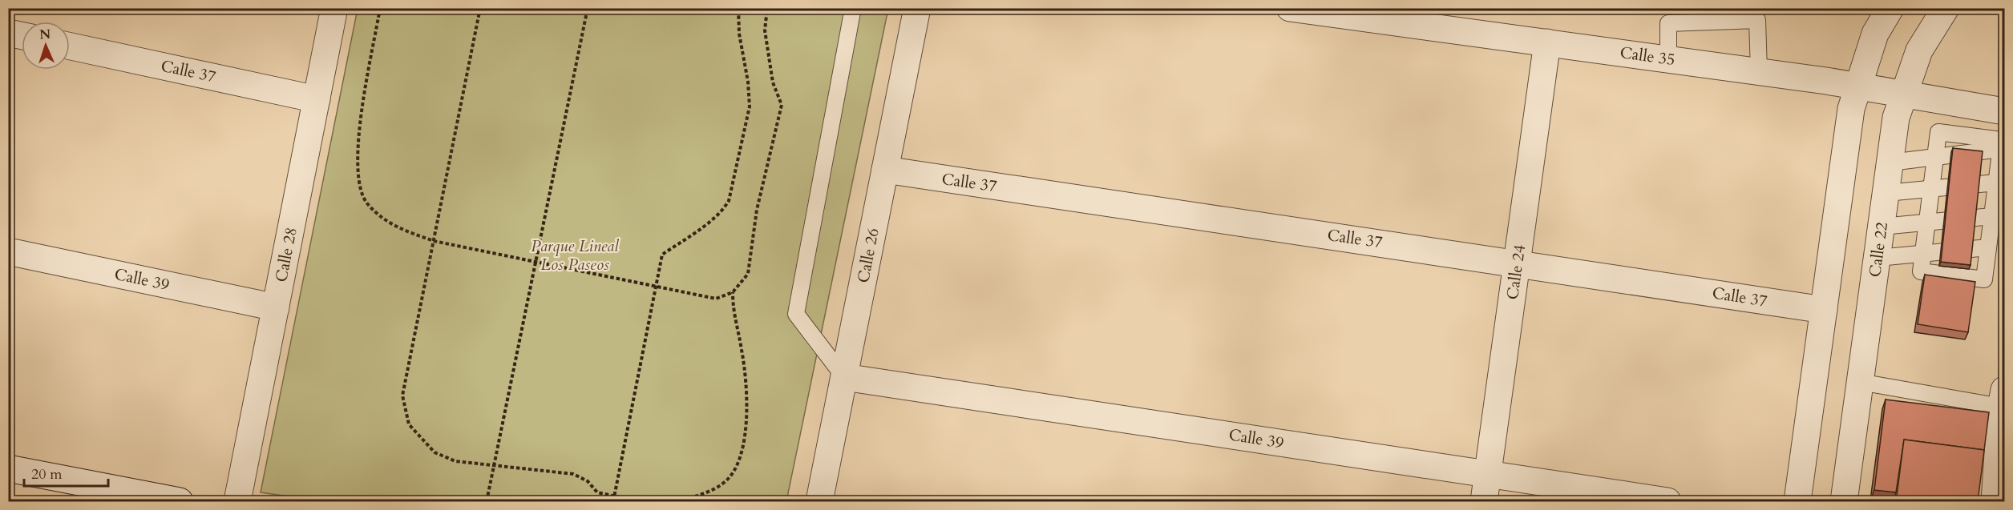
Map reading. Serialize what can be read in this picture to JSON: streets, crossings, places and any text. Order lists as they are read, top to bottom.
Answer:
{
  "streets": {
    "street": [
      "Calle 35",
      "Calle 37",
      "Calle 22",
      "Calle 28",
      "Calle 26",
      "Calle 24",
      "Calle 39"
    ]
  },
  "crossings": [
    ["Calle 35", "Calle 22"],
    ["Calle 35", "Calle 24"],
    ["Calle 37", "Calle 28"],
    ["Calle 37", "Calle 26"],
    ["Calle 37", "Calle 24"],
    ["Calle 28", "Calle 39"],
    ["Calle 26", "Calle 39"],
    ["Calle 24", "Calle 39"]
  ],
  "parks": ["Parque Lineal Los Paseos"],
  "scale_bar": "20 m",
  "north": "top"
}
